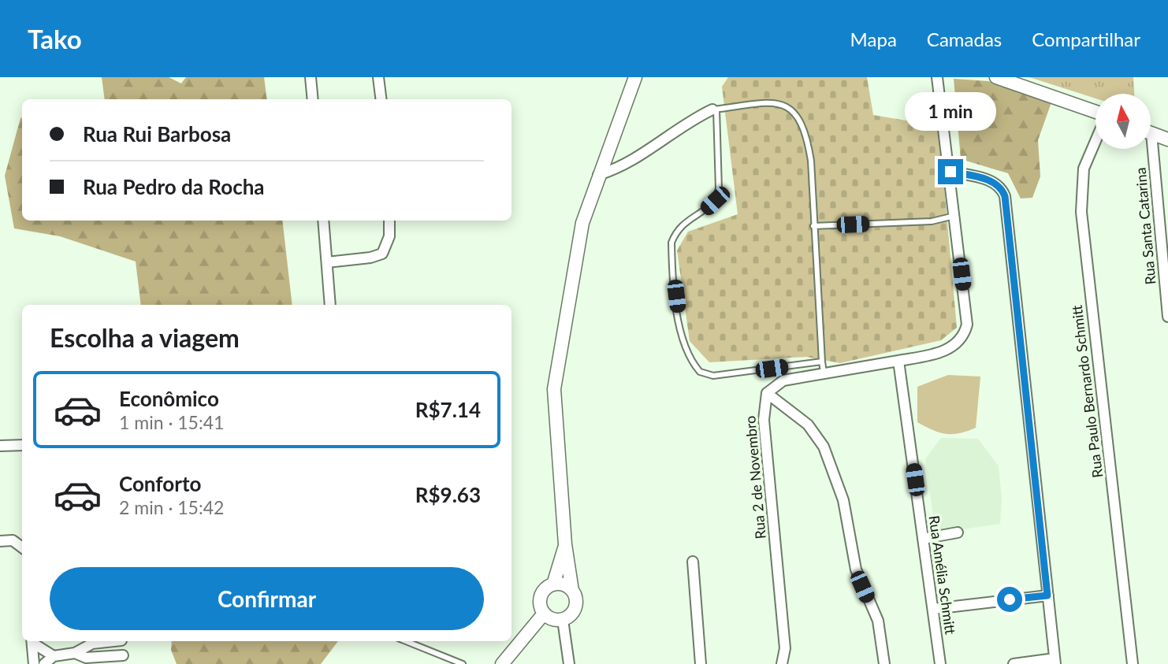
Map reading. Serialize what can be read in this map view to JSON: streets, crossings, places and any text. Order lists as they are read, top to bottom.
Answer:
{
  "streets": {
    "street": [
      "Rua Santa Catarina",
      "Rua Paulo Bernardo Schmitt",
      "Rua 2 de Novembro",
      "Rua Amélia Schmitt"
    ]
  },
  "north": "top",
  "page": {
    "header": "Tako",
    "nav": ["Mapa", "Camadas", "Compartilhar"],
    "bubble": "1 min",
    "banner": ["Rua Rui Barbosa", "Rua Pedro da Rocha"],
    "heading": "Escolha a viagem",
    "list": [
      {
        "name": "Econômico",
        "note": "1 min · 15:41",
        "value": "R$7.14"
      },
      {
        "name": "Conforto",
        "note": "2 min · 15:42",
        "value": "R$9.63"
      }
    ],
    "buttons": "Confirmar"
  }
}
